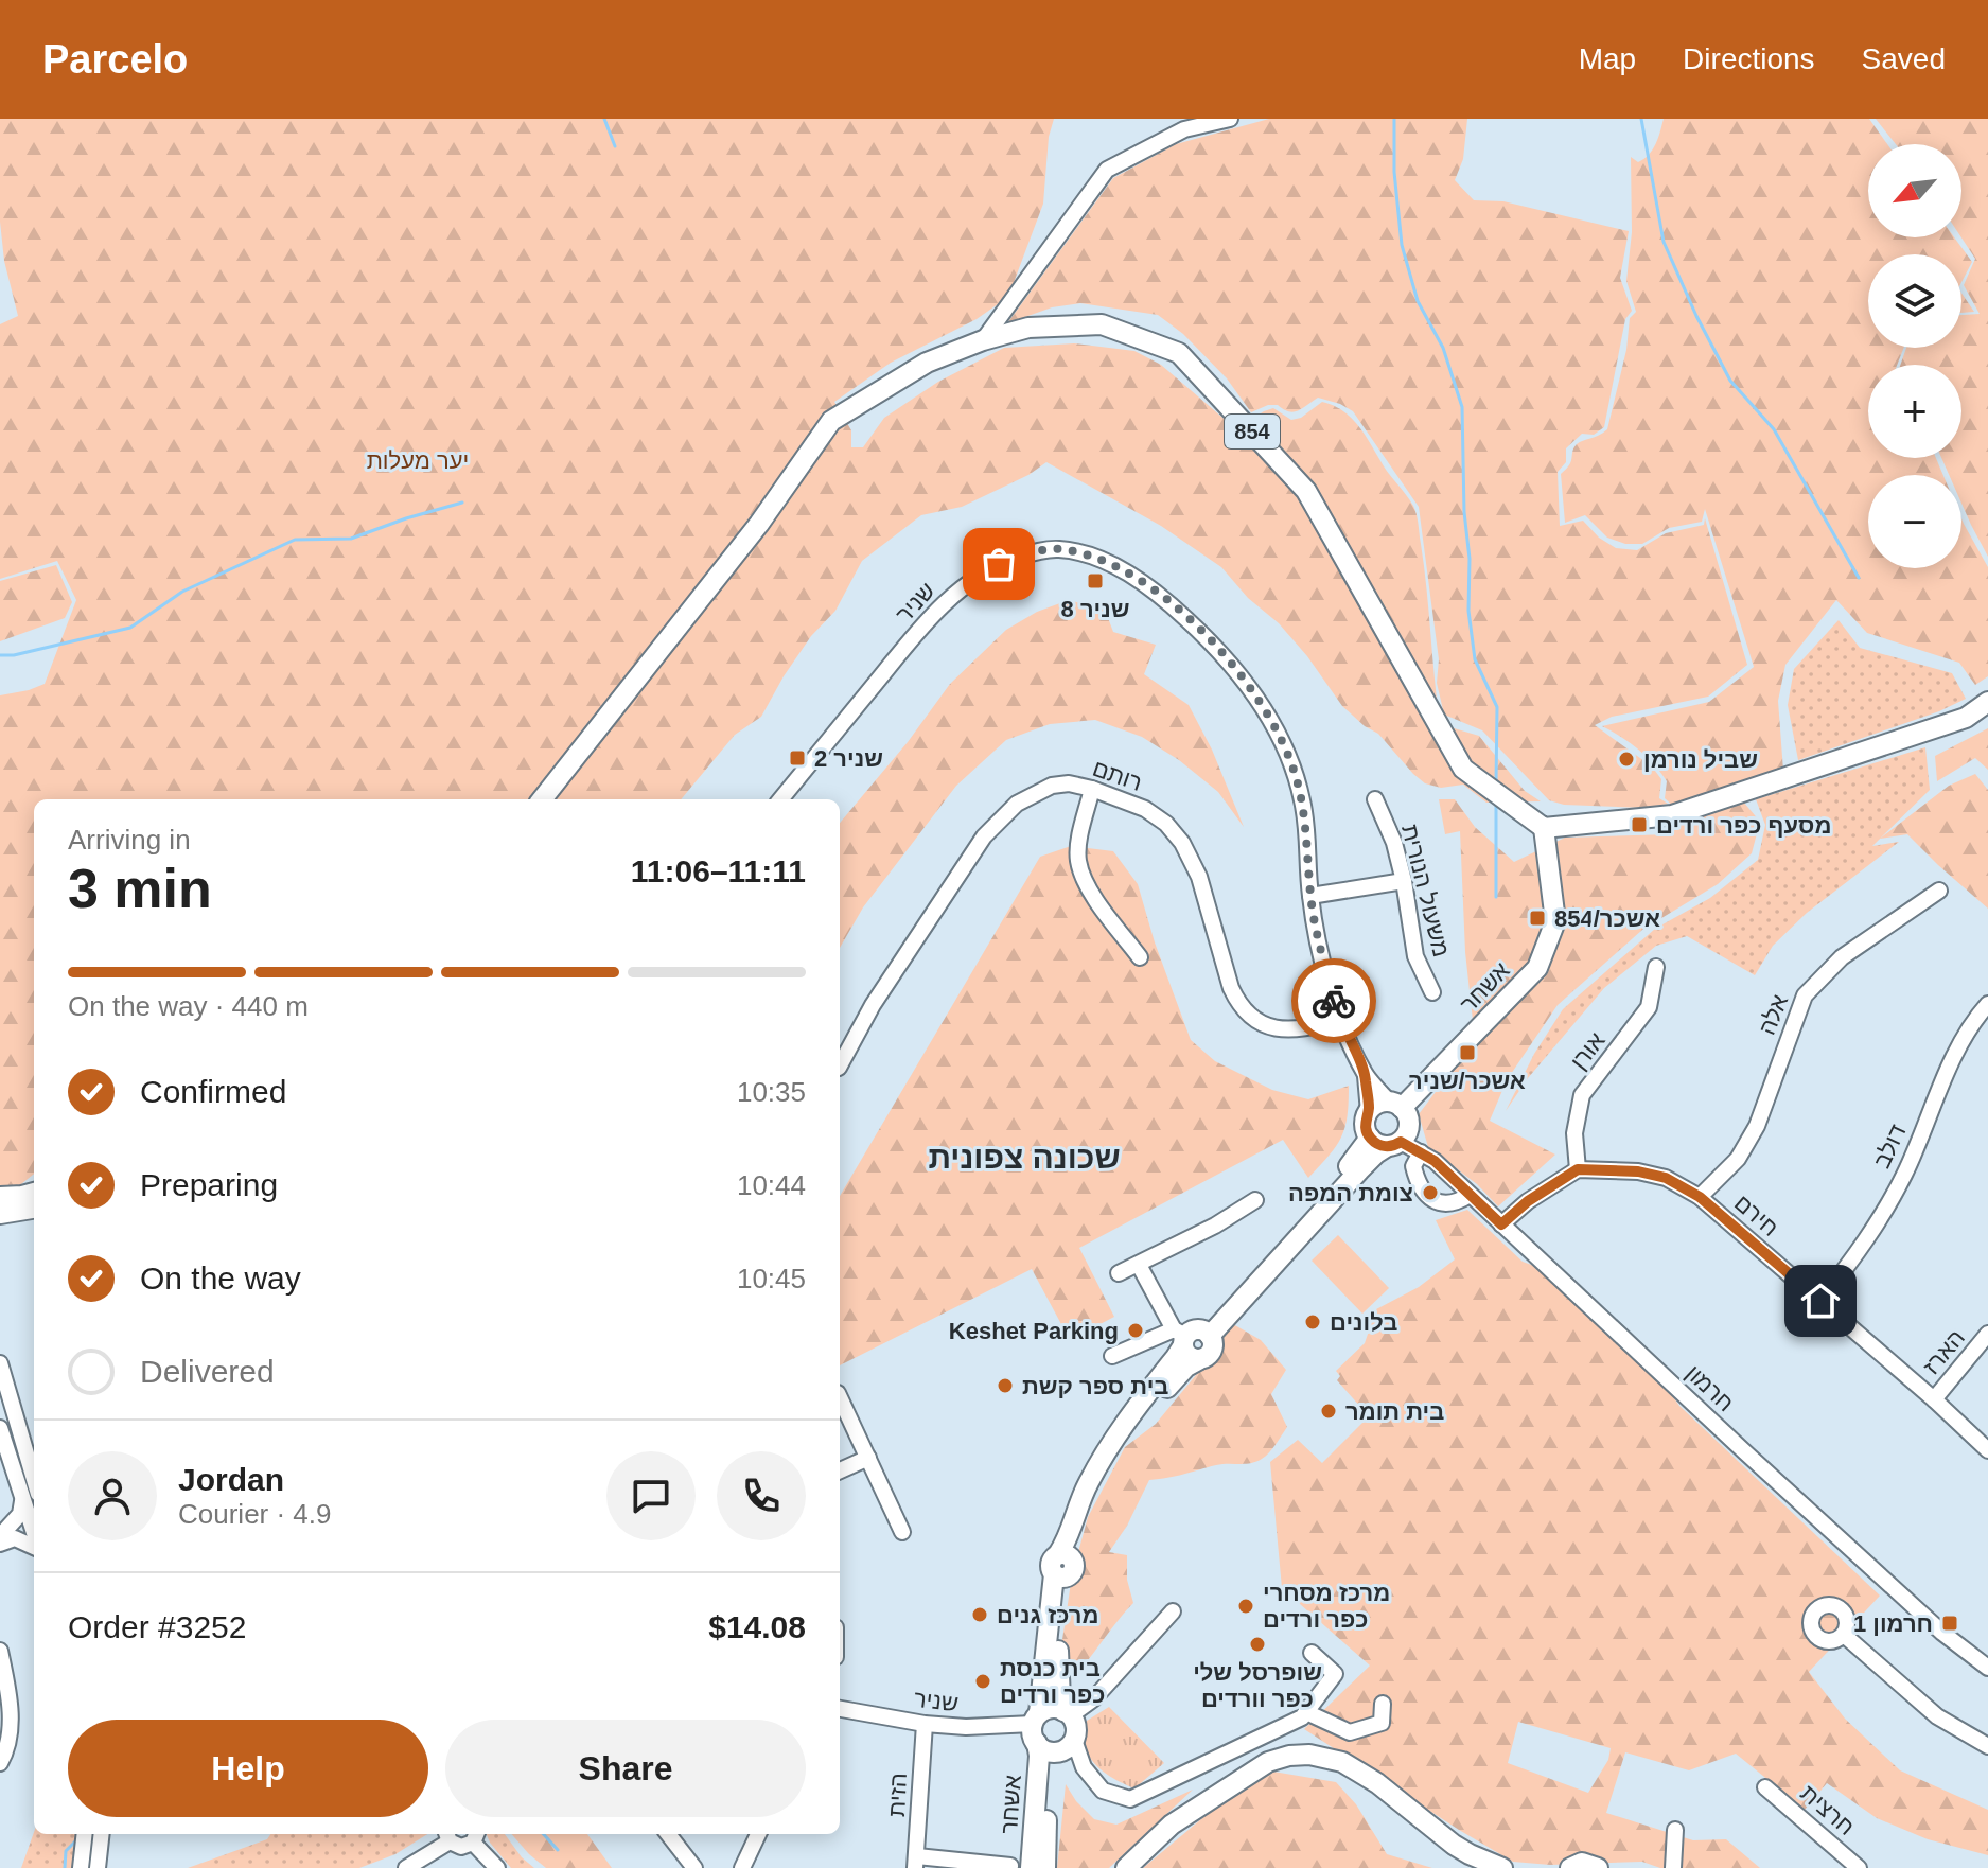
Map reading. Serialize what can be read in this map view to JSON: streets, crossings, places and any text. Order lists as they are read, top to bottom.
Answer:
{
  "streets": {
    "main road": ["854", "אשחר"],
    "street": [
      "שניר",
      "רותם",
      "משעול הנורית",
      "אלה",
      "אורן",
      "דולב",
      "חירם",
      "הארז",
      "חרמון",
      "הזית",
      "חרצית"
    ]
  },
  "crossings": [
    ["854", "אשחר"],
    ["שניר", "רותם"],
    ["שניר", "אשחר"],
    ["שניר", "חרמון"],
    ["שניר", "הזית"],
    ["אשחר", "חרמון"],
    ["אלה", "חירם"],
    ["אורן", "חירם"],
    ["דולב", "חירם"],
    ["חירם", "הארז"]
  ],
  "districts": ["שכונה צפונית"],
  "parks": ["יער מעלות"],
  "places": {
    "transit": [
      "שניר 8",
      "שניר 2",
      "מסעף כפר ורדים",
      "אשכר/854",
      "אשכר/שניר",
      "חרמון 1"
    ],
    "other": [
      "שביל נורמן",
      "צומת המפה",
      "בלונים",
      "Keshet Parking",
      "בית ספר קשת",
      "בית תומר",
      "מרכז מסחרי כפר ורדים",
      "מרכז גנים",
      "שופרסל שלי כפר וורדים",
      "בית כנסת כפר ורדים"
    ]
  },
  "north": "bottom left",
  "page": {
    "header": "Parcelo",
    "nav": ["Map", "Directions", "Saved"],
    "map_buttons": ["+", "−"],
    "heading": ["3 min", "Arriving in", "11:06–11:11"],
    "panel": [
      "Jordan",
      "Courier · 4.9",
      "Order #3252",
      "$14.08"
    ],
    "bar": "On the way · 440 m",
    "list": [
      ["Confirmed", "10:35"],
      ["Preparing", "10:44"],
      ["On the way", "10:45"],
      "Delivered"
    ],
    "buttons": ["Help", "Share"]
  }
}
